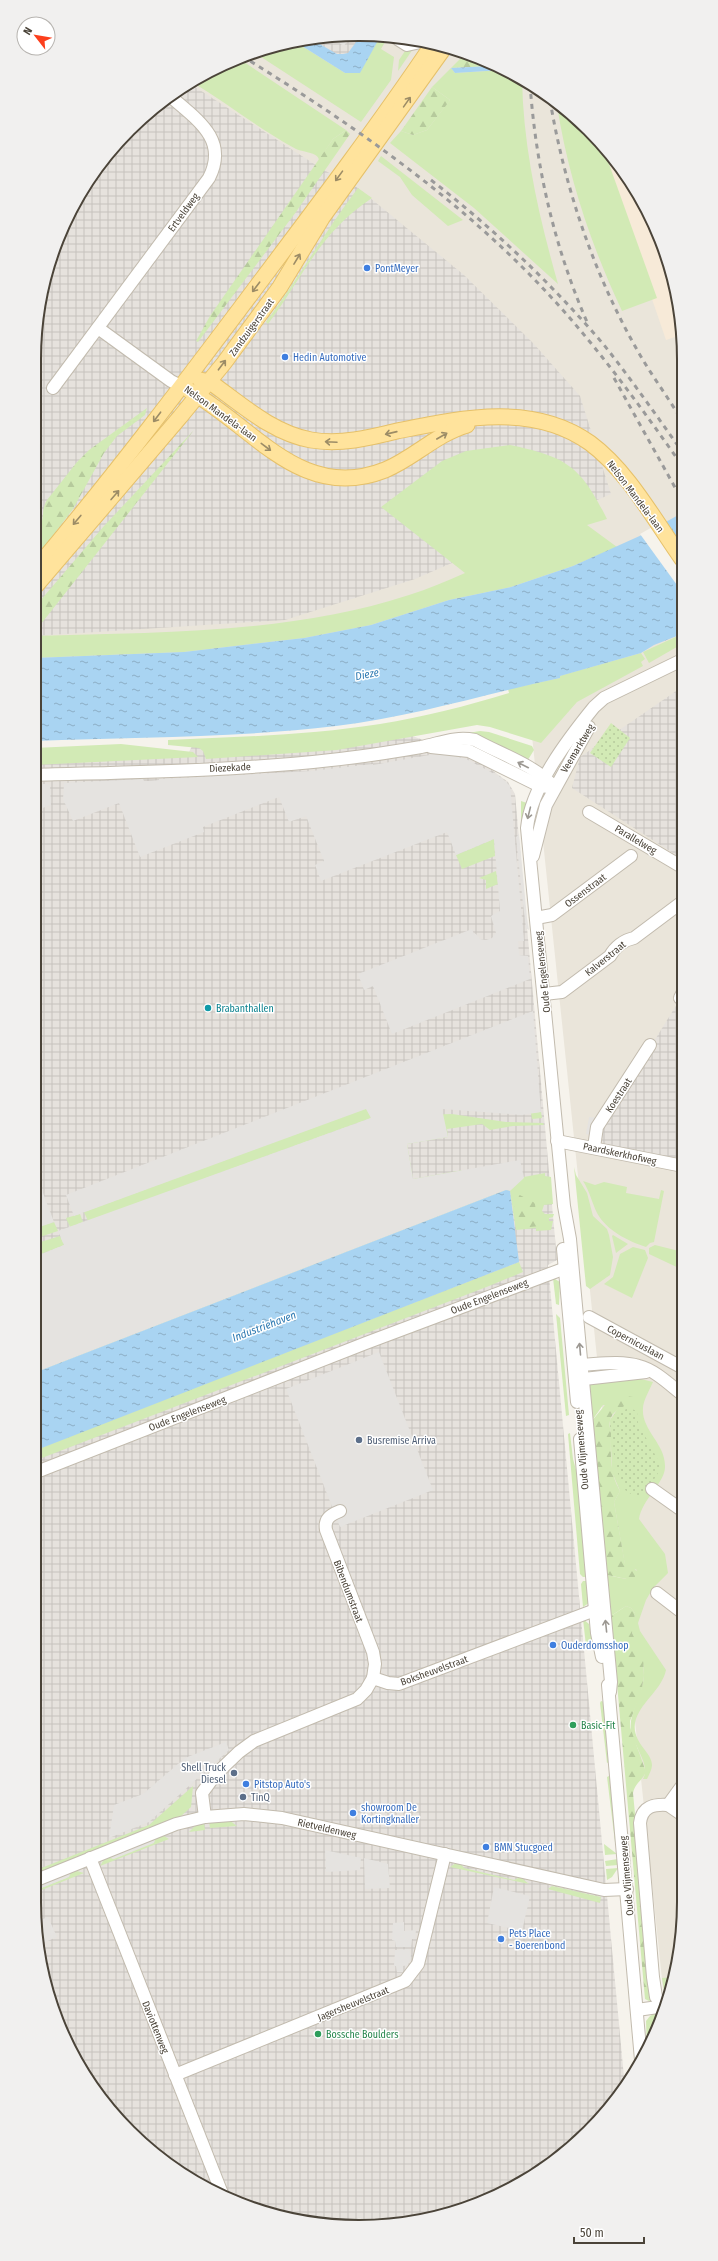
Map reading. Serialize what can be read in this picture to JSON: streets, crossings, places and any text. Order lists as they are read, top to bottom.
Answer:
{
  "streets": {
    "main road": ["Zandzuigerstraat", "Nelson Mandela-laan"],
    "street": [
      "Ertveldweg",
      "Veemarktweg",
      "Diezekade",
      "Parallelweg",
      "Ossenstraat",
      "Kalverstraat",
      "Oude Engelenseweg",
      "Koestraat",
      "Paardskerkhofweg",
      "Copernicuslaan",
      "Oude Vlijmenseweg",
      "Bibendumstraat",
      "Boksheuvelstraat",
      "Rietveldenweg",
      "Jagersheuvelstraat",
      "Daviottenweg"
    ]
  },
  "crossings": [
    ["Zandzuigerstraat", "Nelson Mandela-laan"],
    ["Veemarktweg", "Diezekade"],
    ["Veemarktweg", "Oude Engelenseweg"],
    ["Diezekade", "Oude Engelenseweg"],
    ["Ossenstraat", "Oude Engelenseweg"],
    ["Kalverstraat", "Oude Engelenseweg"],
    ["Oude Engelenseweg", "Paardskerkhofweg"],
    ["Oude Engelenseweg", "Oude Vlijmenseweg"],
    ["Koestraat", "Paardskerkhofweg"],
    ["Copernicuslaan", "Oude Vlijmenseweg"],
    ["Oude Vlijmenseweg", "Boksheuvelstraat"],
    ["Oude Vlijmenseweg", "Rietveldenweg"],
    ["Bibendumstraat", "Boksheuvelstraat"],
    ["Rietveldenweg", "Jagersheuvelstraat"],
    ["Rietveldenweg", "Daviottenweg"],
    ["Jagersheuvelstraat", "Daviottenweg"]
  ],
  "water": ["Dieze", "Industriehaven"],
  "places": [
    "PontMeyer",
    "Hedin Automotive",
    "Brabanthallen",
    "Busremise Arriva",
    "Ouderdomsshop",
    "Basic-Fit",
    "Shell Truck Diesel",
    "Pitstop Auto's",
    "TinQ",
    "showroom De Kortingknaller",
    "BMN Stucgoed",
    "Pets Place - Boerenbond",
    "Bossche Boulders"
  ],
  "scale_bar": "50 m",
  "north": "top left"
}
